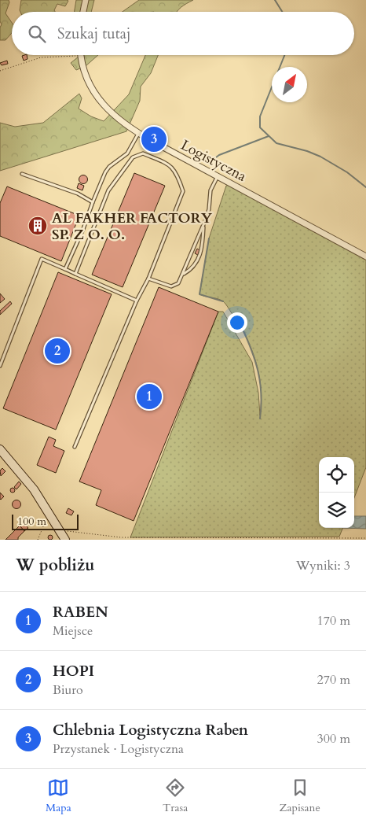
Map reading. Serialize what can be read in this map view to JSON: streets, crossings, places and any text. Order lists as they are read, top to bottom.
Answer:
{
  "streets": {
    "street": ["Logistyczna"]
  },
  "places": {
    "building": ["AL FAKHER FACTORY SP. Z O. O."]
  },
  "scale_bar": "100 m",
  "north": "top right",
  "page": {
    "search": "Szukaj tutaj",
    "pins": ["3", "2", "1"],
    "scale": "100 m",
    "heading": ["W pobliżu", "Wyniki: 3"],
    "list": [
      {
        "mark": "1",
        "name": "RABEN",
        "note": "Miejsce",
        "value": "170 m"
      },
      {
        "mark": "2",
        "name": "HOPI",
        "note": "Biuro",
        "value": "270 m"
      },
      {
        "mark": "3",
        "name": "Chlebnia Logistyczna Raben",
        "note": "Przystanek · Logistyczna",
        "value": "300 m"
      }
    ],
    "nav": ["Mapa", "Trasa", "Zapisane"]
  }
}
